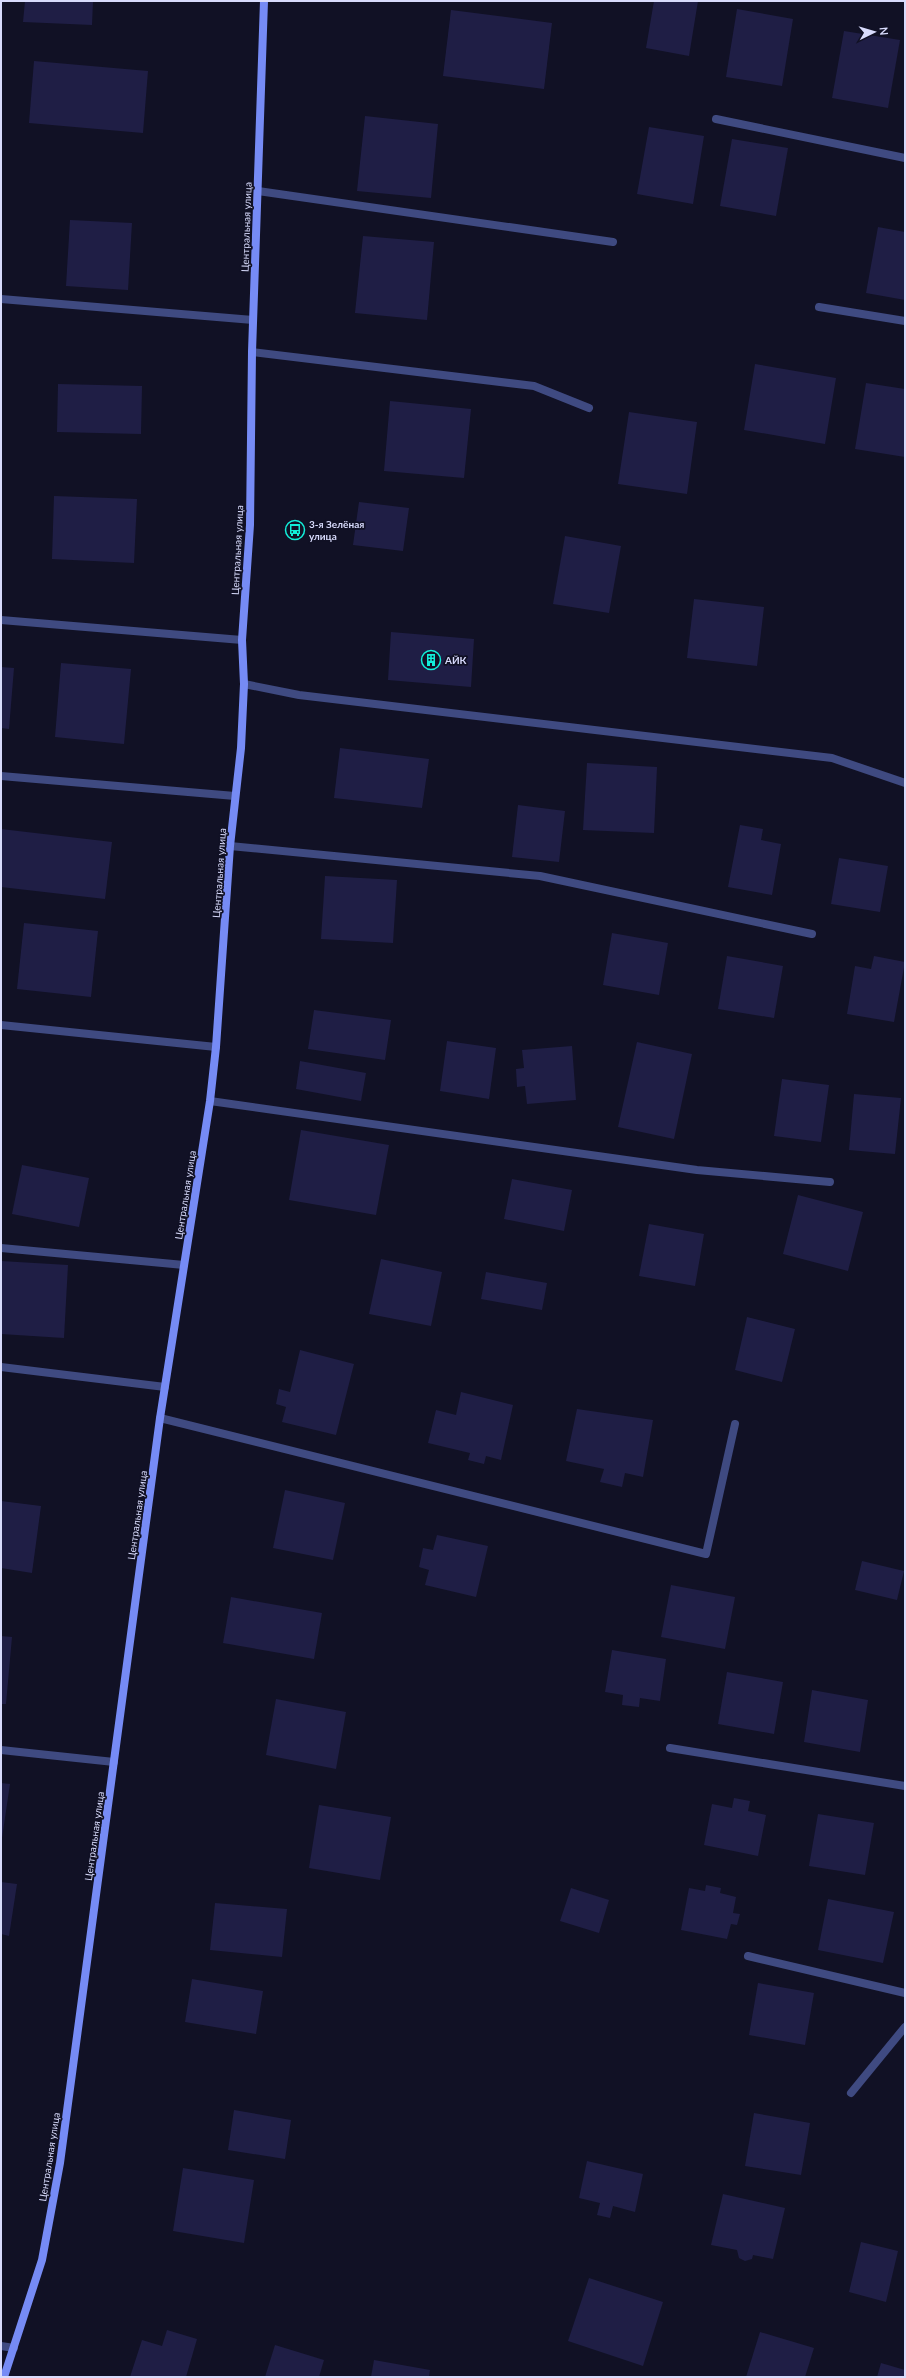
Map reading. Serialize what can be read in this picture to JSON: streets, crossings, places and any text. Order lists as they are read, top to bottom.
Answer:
{
  "streets": {
    "street": ["Центральная улица"]
  },
  "places": {
    "bus stop": ["3-я Зелёная улица"],
    "building": ["АЙК"]
  },
  "north": "right"
}
